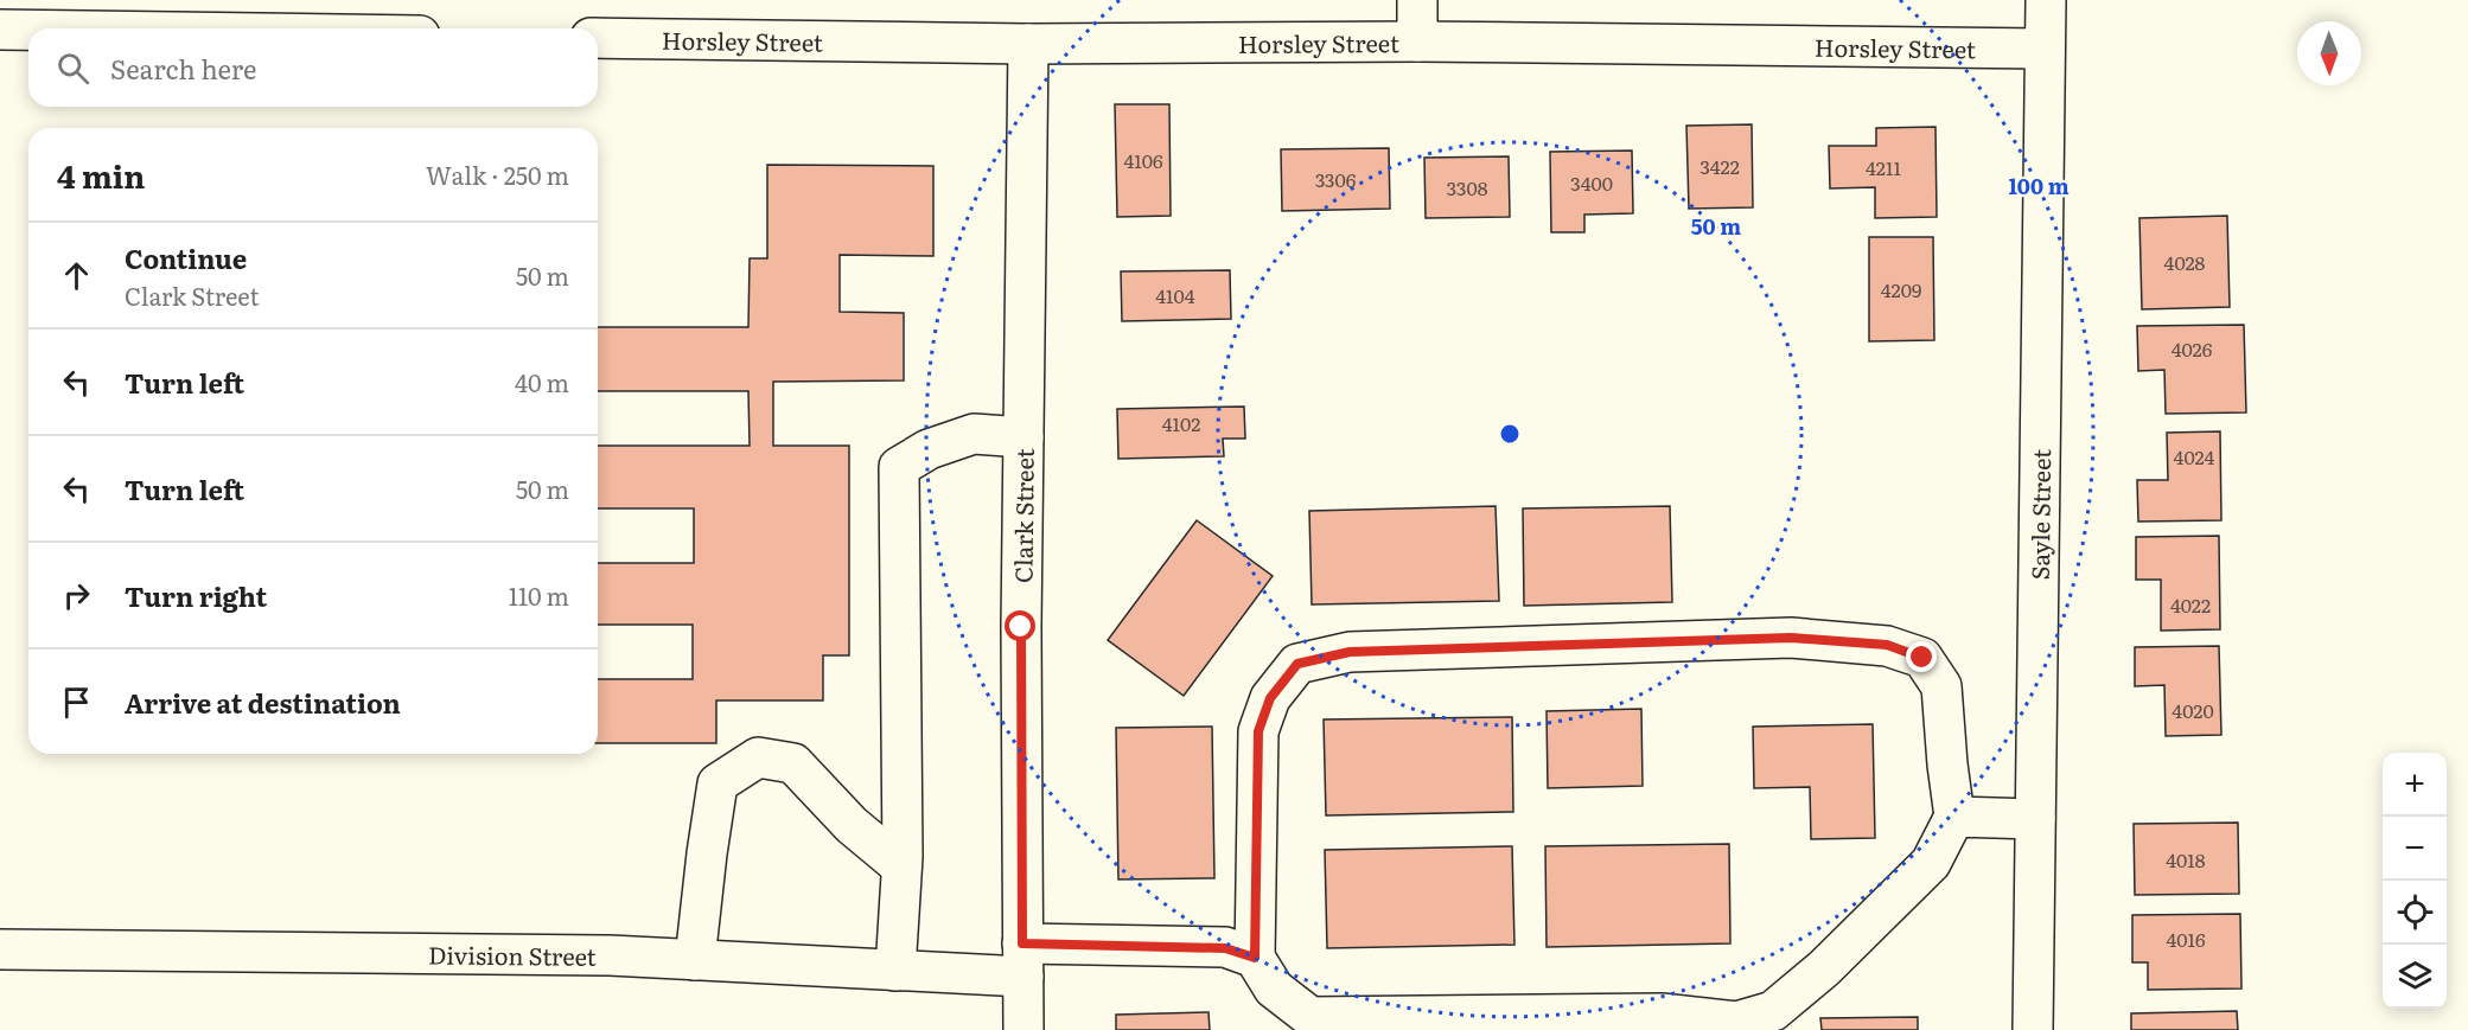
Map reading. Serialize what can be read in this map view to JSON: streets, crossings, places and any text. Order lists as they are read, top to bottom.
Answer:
{
  "streets": {
    "street": [
      "Horsley Street",
      "Sayle Street",
      "Clark Street",
      "Division Street"
    ]
  },
  "crossings": [
    ["Horsley Street", "Sayle Street"],
    ["Horsley Street", "Clark Street"],
    ["Clark Street", "Division Street"]
  ],
  "house_numbers": [
    "4106",
    "3422",
    "4211",
    "3306",
    "3400",
    "3308",
    "4028",
    "4209",
    "4104",
    "4026",
    "4102",
    "4024",
    "4022",
    "4020",
    "4018",
    "4016"
  ],
  "north": "bottom",
  "page": {
    "search": "Search here",
    "heading": ["4 min", "Walk · 250 m"],
    "list": [
      ["Continue", "Clark Street", "50 m"],
      ["Turn left", "40 m"],
      ["Turn left", "50 m"],
      ["Turn right", "110 m"],
      "Arrive at destination"
    ],
    "map_buttons": ["+", "−"]
  },
  "rings": ["100 m", "50 m"]
}
